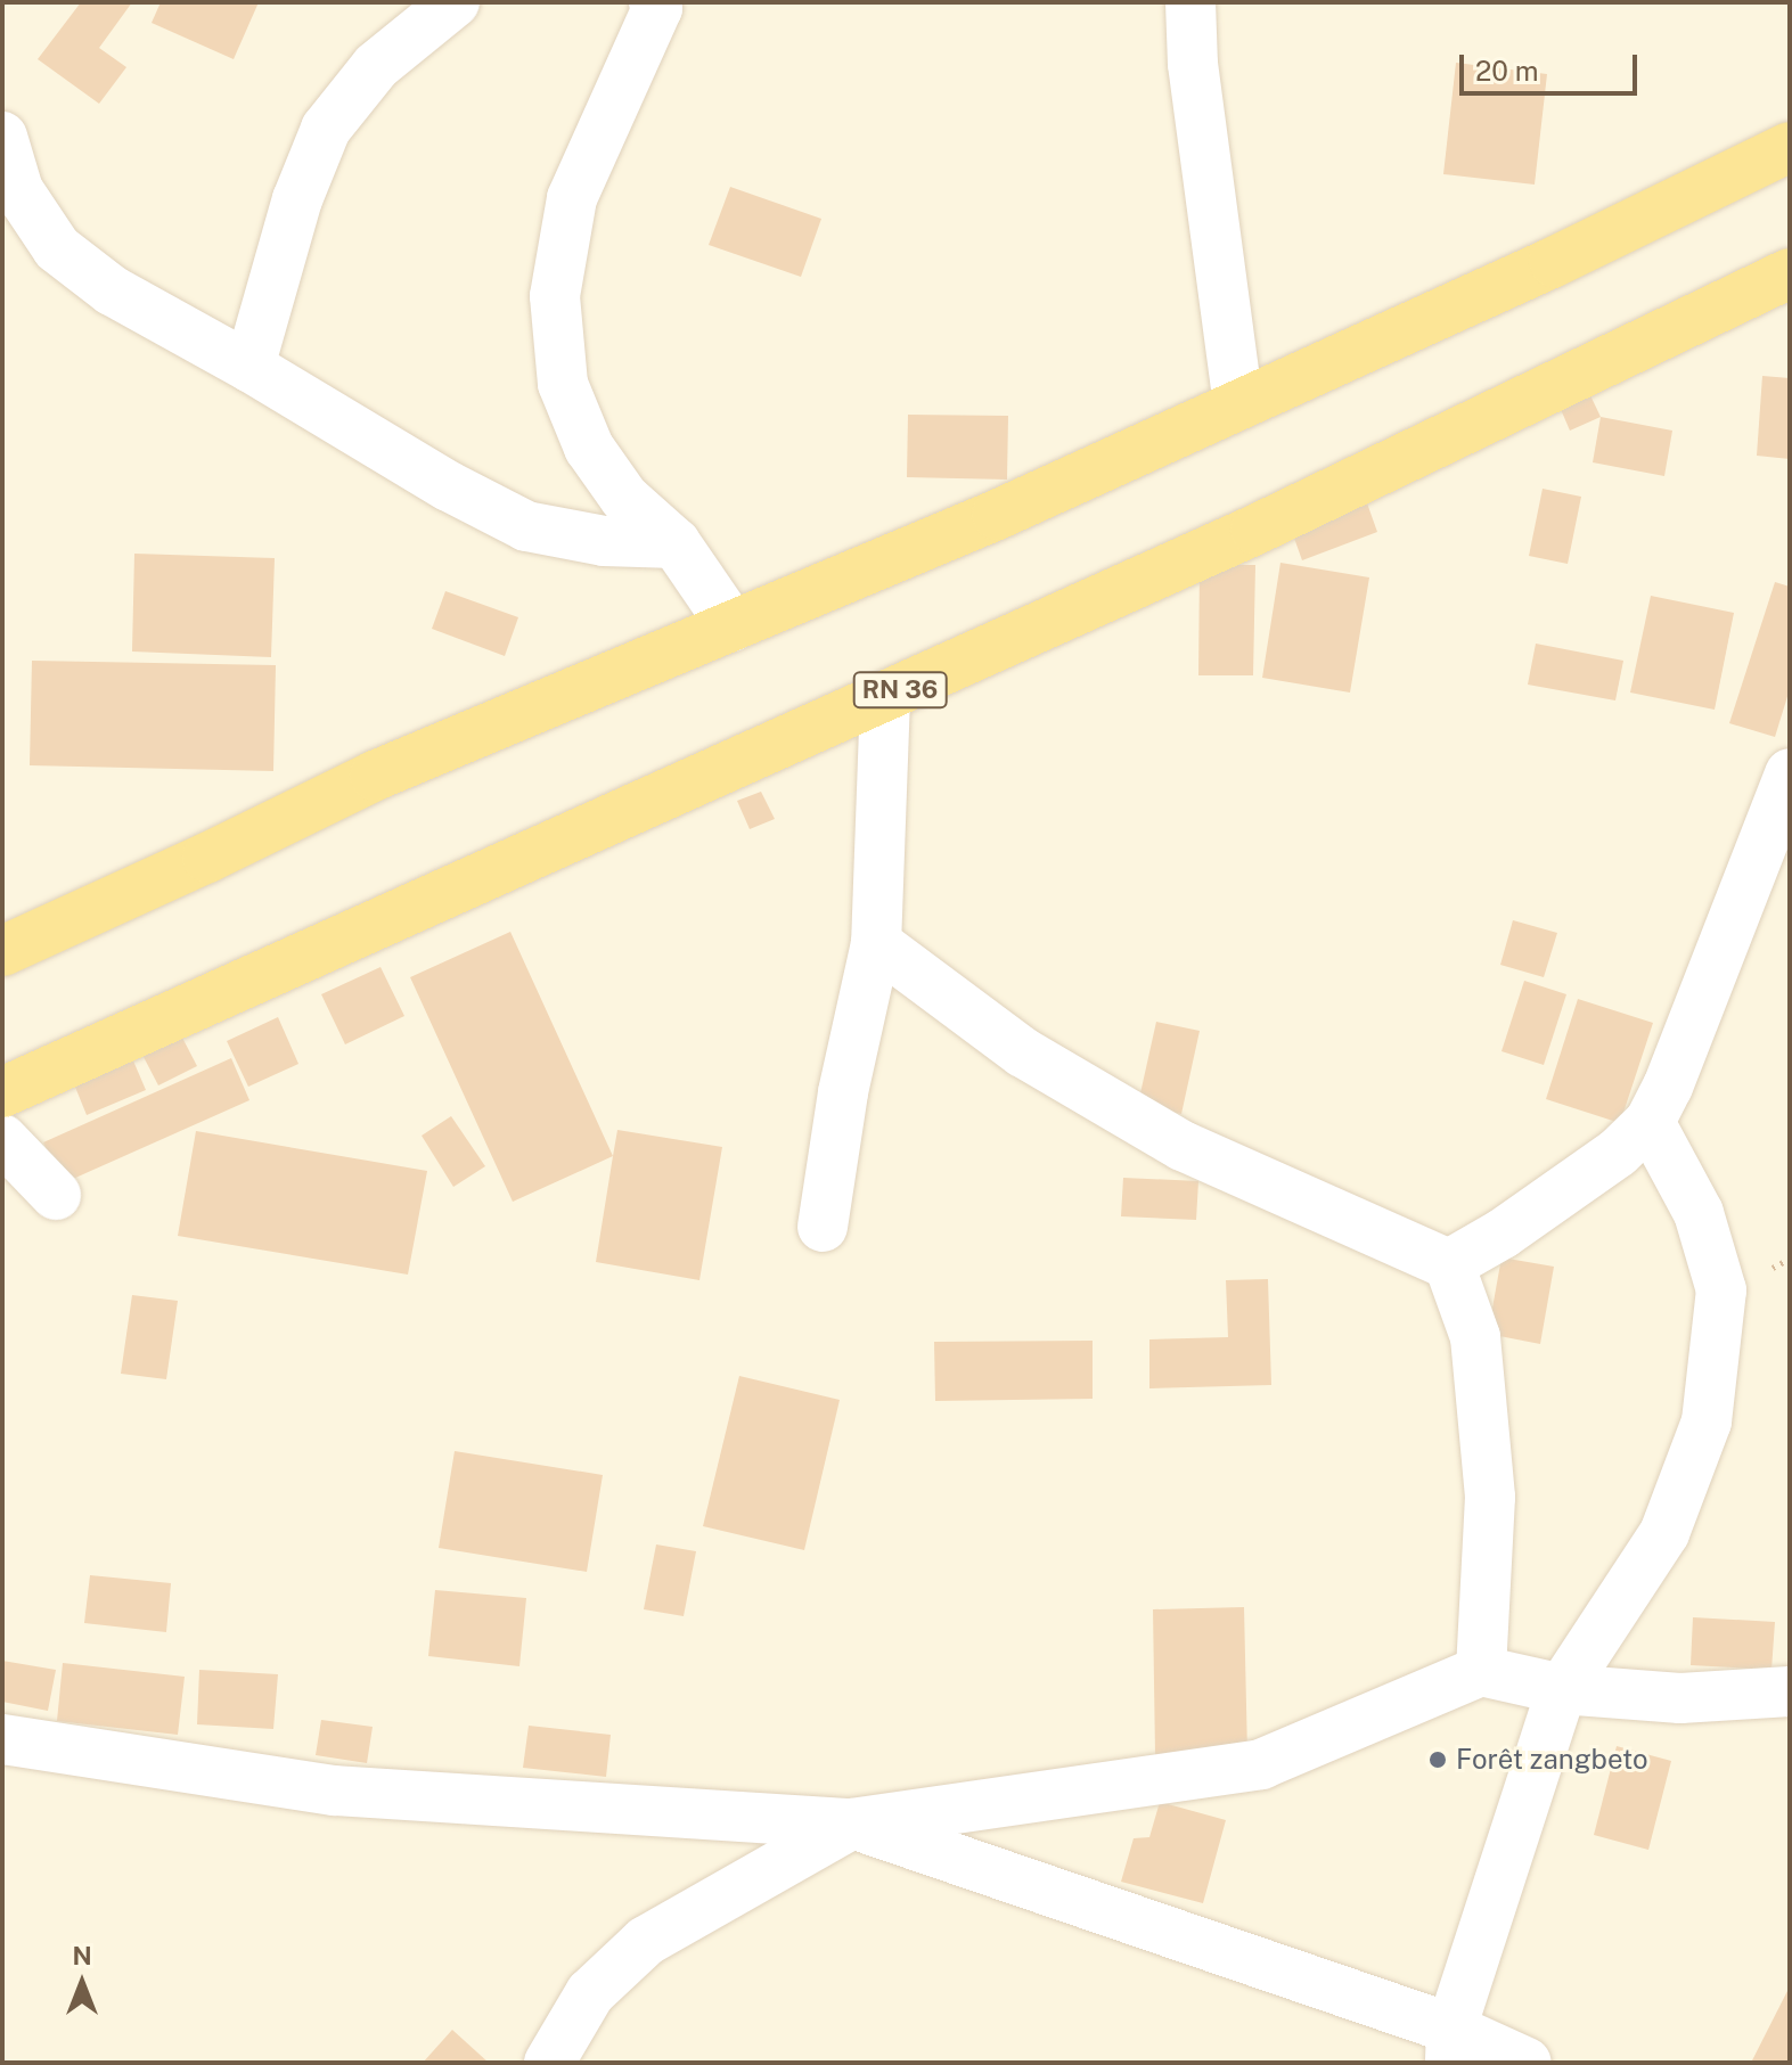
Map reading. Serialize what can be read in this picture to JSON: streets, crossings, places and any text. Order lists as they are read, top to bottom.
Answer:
{
  "streets": {
    "main road": ["RN 36"]
  },
  "places": ["Forêt zangbeto"],
  "scale_bar": "20 m",
  "north": "top"
}
